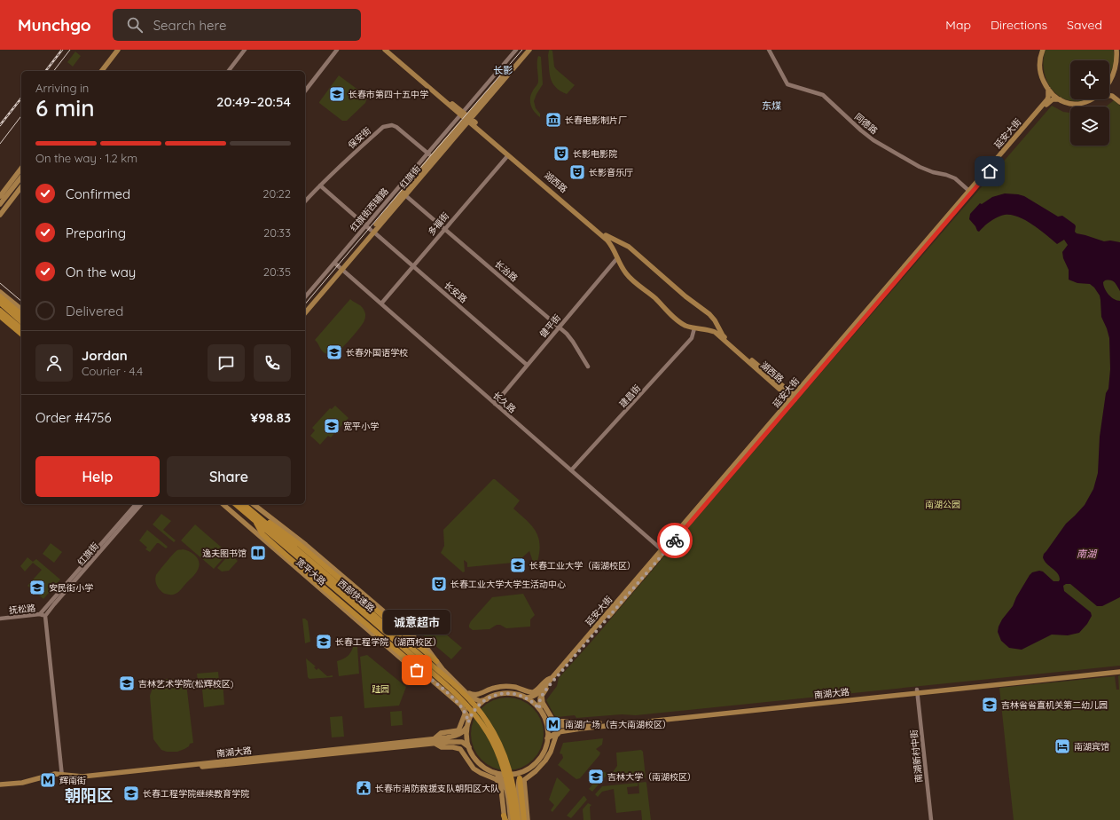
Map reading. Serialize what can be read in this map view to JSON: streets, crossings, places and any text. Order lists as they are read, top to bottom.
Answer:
{
  "streets": {
    "highway": ["西部快速路"],
    "main road": [
      "延安大街",
      "红旗街",
      "湖西路",
      "宽平大路",
      "南湖大路"
    ],
    "street": [
      "同德路",
      "保安街",
      "红旗街西辅路",
      "多福街",
      "长治路",
      "长安路",
      "健平街",
      "建昌街",
      "长久路",
      "抚松路",
      "南湖新村中街"
    ]
  },
  "crossings": [
    ["同德路", "延安大街"],
    ["延安大街", "湖西路"],
    ["延安大街", "长久路"],
    ["延安大街", "宽平大路"],
    ["延安大街", "南湖大路"],
    ["保安街", "红旗街"],
    ["保安街", "红旗街西辅路"],
    ["保安街", "长安路"],
    ["红旗街", "湖西路"],
    ["红旗街", "红旗街西辅路"],
    ["红旗街", "长治路"],
    ["红旗街", "长安路"],
    ["红旗街", "长久路"],
    ["红旗街", "抚松路"],
    ["湖西路", "红旗街西辅路"],
    ["湖西路", "多福街"],
    ["湖西路", "健平街"],
    ["湖西路", "建昌街"],
    ["红旗街西辅路", "长安路"],
    ["红旗街西辅路", "长久路"],
    ["多福街", "长治路"],
    ["多福街", "长安路"],
    ["多福街", "长久路"],
    ["长治路", "健平街"],
    ["长安路", "健平街"],
    ["健平街", "长久路"],
    ["建昌街", "长久路"],
    ["宽平大路", "南湖大路"],
    ["南湖大路", "南湖新村中街"]
  ],
  "districts": ["长影", "东煤", "朝阳区"],
  "water": ["南湖"],
  "parks": ["南湖公园", "跬园"],
  "places": {
    "school or university": [
      "长春市第四十五中学",
      "长春外国语学校",
      "宽平小学",
      "长春工业大学（南湖校区）",
      "安民街小学",
      "长春工程学院（湖西校区）",
      "吉林艺术学院(松辉校区)",
      "吉林省省直机关第二幼儿园",
      "吉林大学（南湖校区）",
      "长春工程学院继续教育学院"
    ],
    "museum": ["长春电影制片厂"],
    "theatre": ["长影电影院", "长影音乐厅", "长春工业大学大学生活动中心"],
    "library": ["逸夫图书馆"],
    "other": ["诚意超市"],
    "metro station": ["南湖广场（吉大南湖校区）", "辉南街"],
    "hotel": ["南湖宾馆"],
    "public building": ["长春市消防救援支队朝阳区大队"]
  },
  "page": {
    "header": "Munchgo",
    "search": "Search here",
    "nav": ["Map", "Directions", "Saved"],
    "heading": ["6 min", "Arriving in", "20:49–20:54"],
    "panel": [
      "Jordan",
      "Courier · 4.4",
      "Order #4756",
      "¥98.83"
    ],
    "bar": "On the way · 1.2 km",
    "list": [
      ["Confirmed", "20:22"],
      ["Preparing", "20:33"],
      ["On the way", "20:35"],
      "Delivered"
    ],
    "buttons": ["Help", "Share"],
    "bubble": "诚意超市"
  }
}
